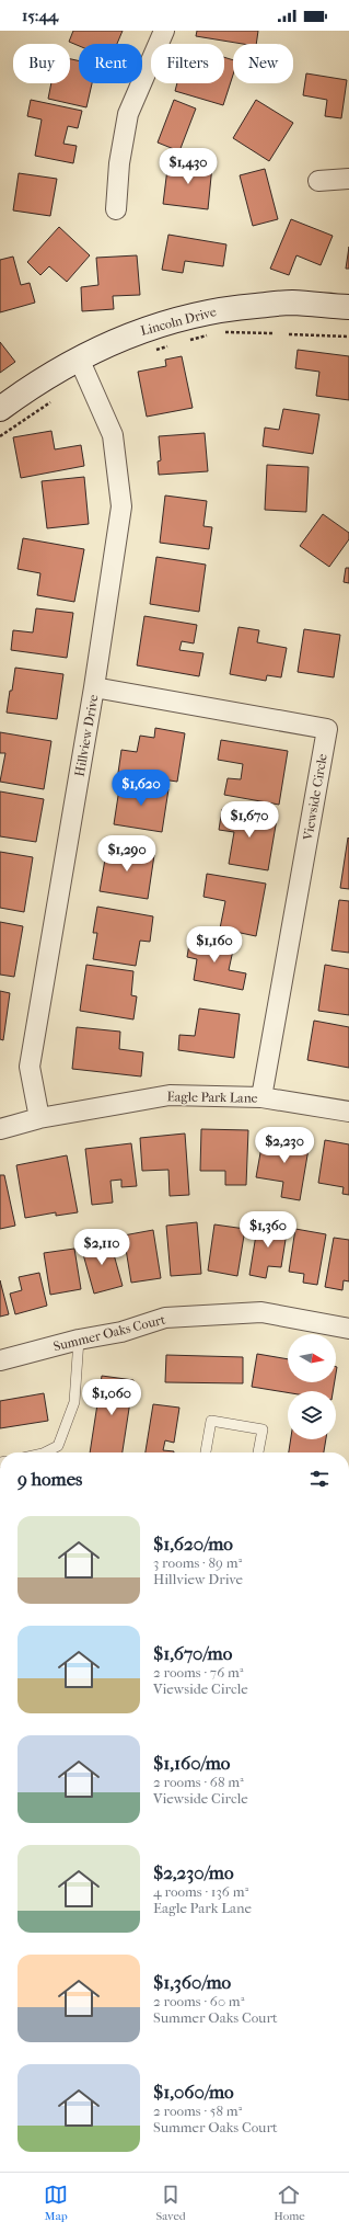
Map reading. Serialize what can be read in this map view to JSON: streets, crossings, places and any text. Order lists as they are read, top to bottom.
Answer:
{
  "streets": {
    "street": [
      "Lincoln Drive",
      "Hillview Drive",
      "Viewside Circle",
      "Eagle Park Lane",
      "Summer Oaks Court"
    ]
  },
  "crossings": [
    ["Lincoln Drive", "Hillview Drive"],
    ["Hillview Drive", "Viewside Circle"],
    ["Hillview Drive", "Eagle Park Lane"],
    ["Viewside Circle", "Eagle Park Lane"]
  ],
  "north": "right",
  "page": {
    "status": "15:44",
    "chip": [
      "Buy",
      "Rent",
      "Filters",
      "New"
    ],
    "price": [
      "$1,430",
      "$1,620",
      "$1,670",
      "$1,290",
      "$1,160",
      "$2,230",
      "$1,360",
      "$2,110",
      "$1,060"
    ],
    "heading": "9 homes",
    "list": [
      {
        "name": "$1,620/mo",
        "note": "3 rooms · 89 m² · Hillview Drive"
      },
      {
        "name": "$1,670/mo",
        "note": "2 rooms · 76 m² · Viewside Circle"
      },
      {
        "name": "$1,160/mo",
        "note": "2 rooms · 68 m² · Viewside Circle"
      },
      {
        "name": "$2,230/mo",
        "note": "4 rooms · 136 m² · Eagle Park Lane"
      },
      {
        "name": "$1,360/mo",
        "note": "2 rooms · 60 m² · Summer Oaks Court"
      },
      {
        "name": "$1,060/mo",
        "note": "2 rooms · 58 m² · Summer Oaks Court"
      }
    ],
    "tabs": ["Map", "Saved", "Home"]
  }
}
